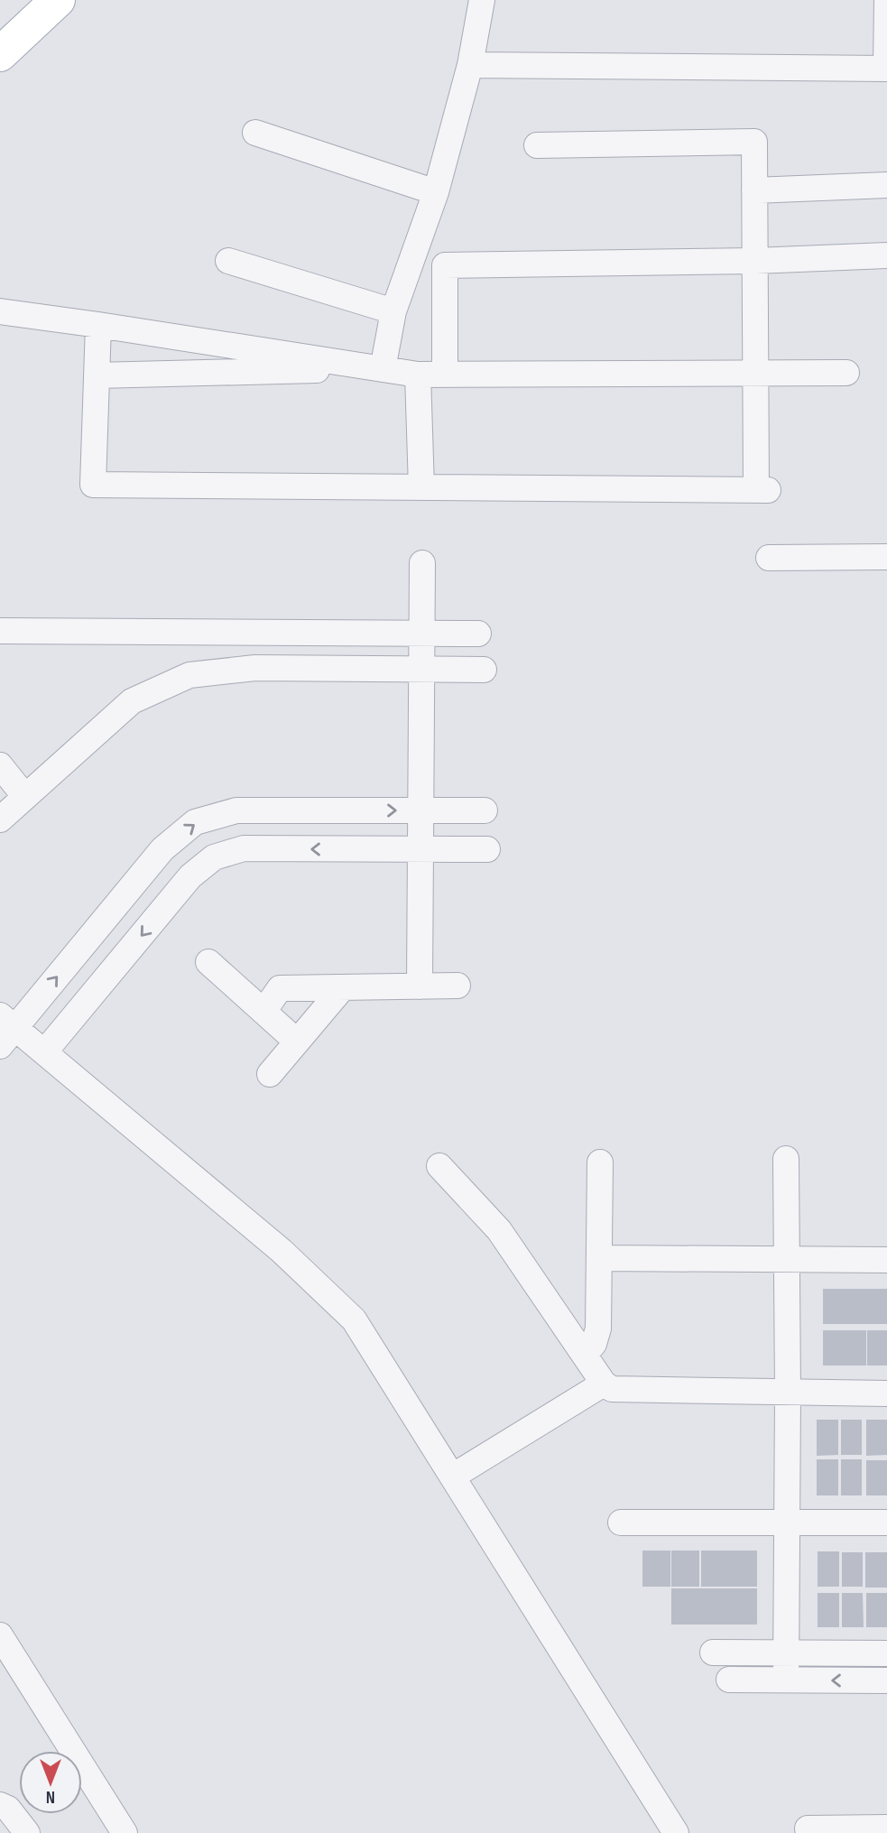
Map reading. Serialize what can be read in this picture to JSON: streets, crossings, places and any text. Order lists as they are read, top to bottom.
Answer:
{
  "north": "bottom"
}
